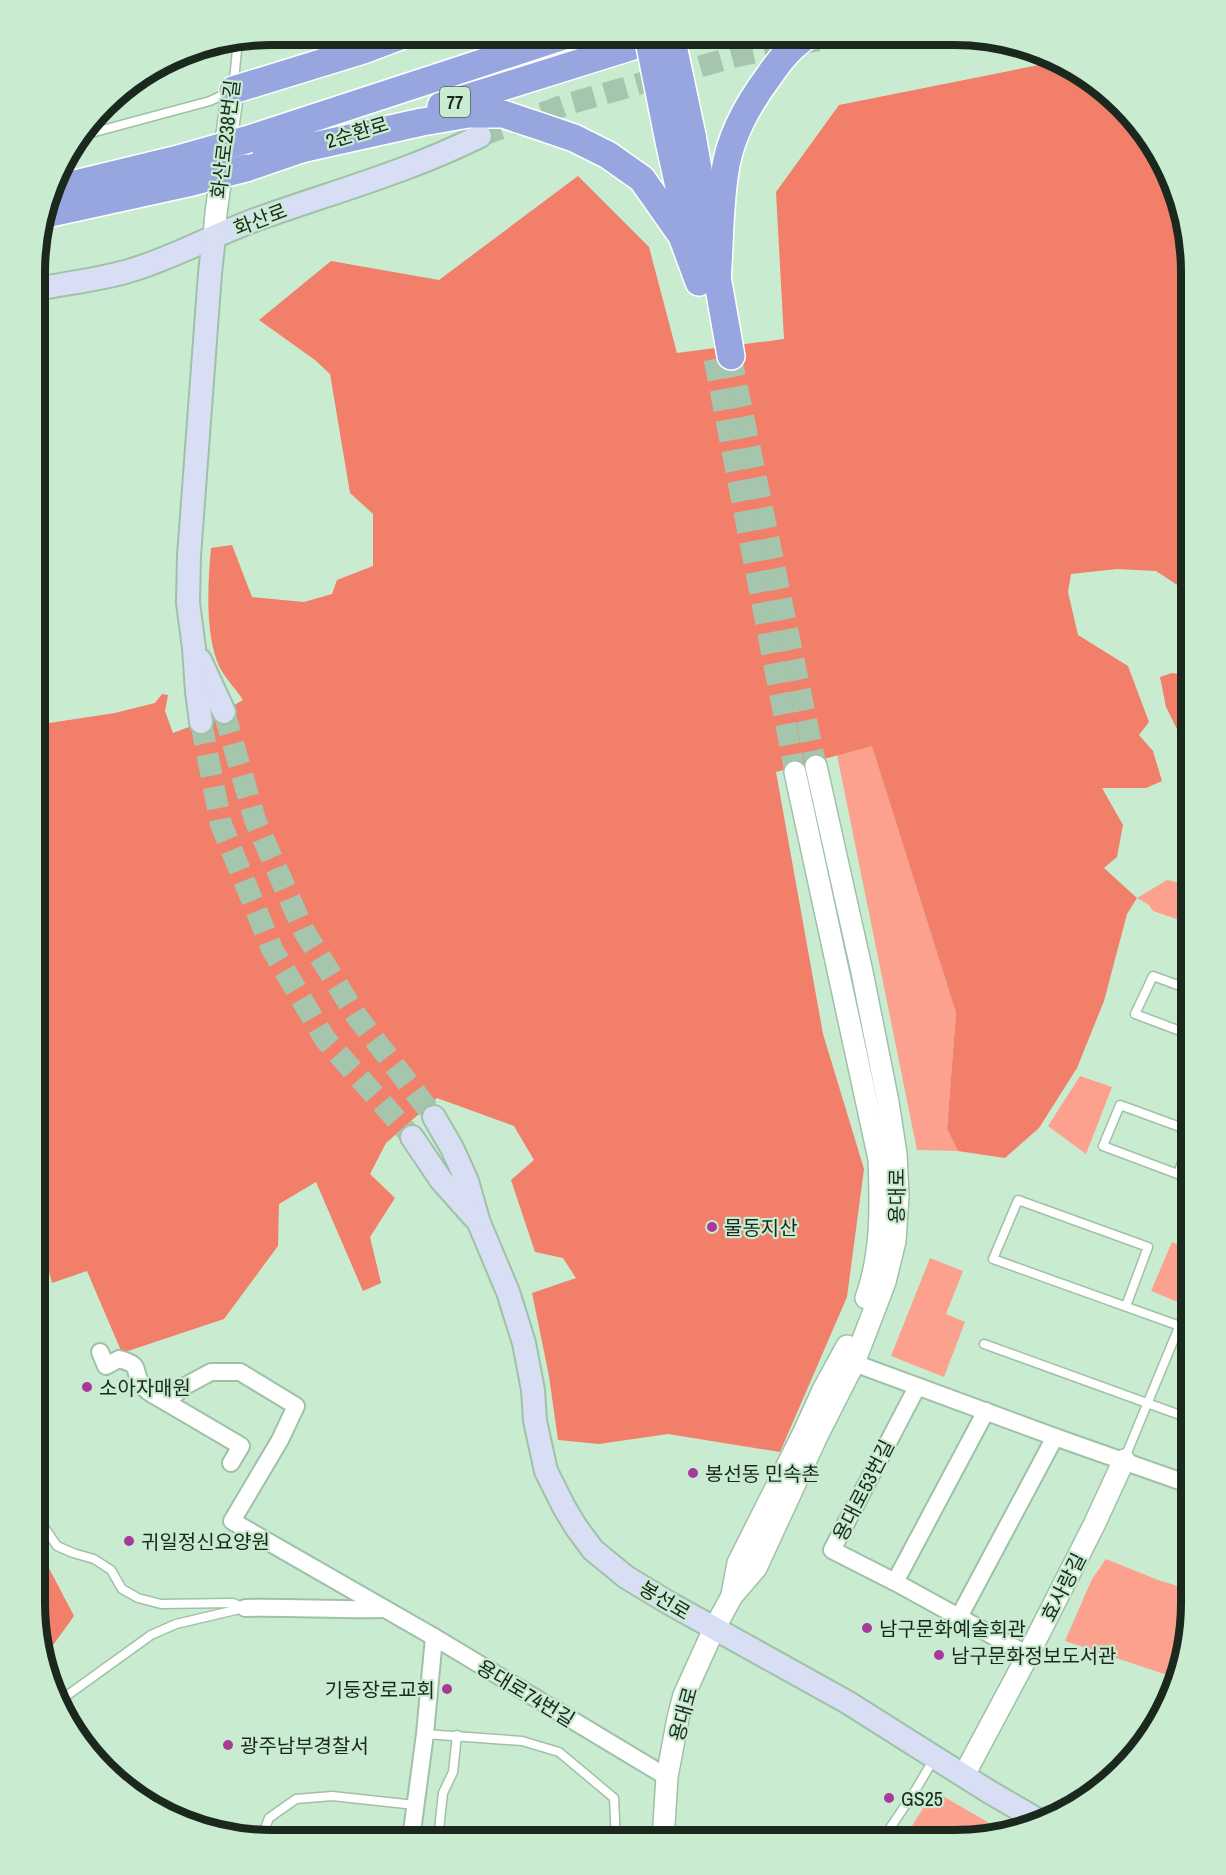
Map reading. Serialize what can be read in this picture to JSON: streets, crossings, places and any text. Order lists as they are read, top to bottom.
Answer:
{
  "streets": {
    "highway": ["77", "2순환로"],
    "main road": ["화산로", "봉선로"],
    "street": [
      "화산로238번길",
      "용대로",
      "용대로53번길",
      "효사랑길",
      "용대로74번길"
    ]
  },
  "crossings": [
    ["화산로238번길", "화산로"],
    ["용대로", "봉선로"],
    ["용대로", "용대로74번길"],
    ["효사랑길", "봉선로"]
  ],
  "places": [
    "물동지산",
    "소아자매원",
    "봉선동 민속촌",
    "귀일정신요양원",
    "남구문화예술회관",
    "남구문화정보도서관",
    "기둥장로교회",
    "광주남부경찰서",
    "GS25"
  ]
}
